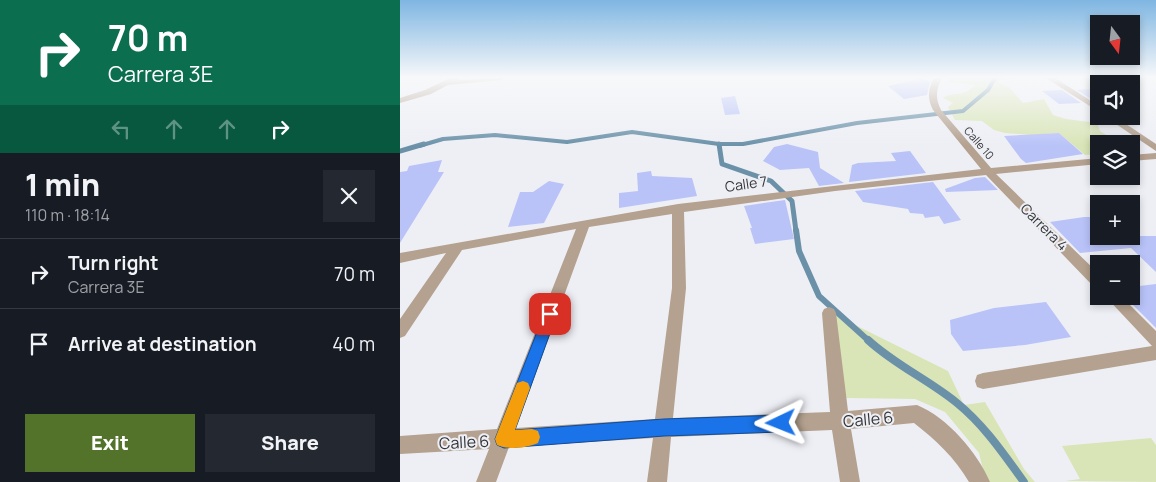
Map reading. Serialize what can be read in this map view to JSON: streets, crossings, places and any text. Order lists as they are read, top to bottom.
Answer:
{
  "streets": {
    "street": [
      "Calle 10",
      "Calle 7",
      "Carrera 4",
      "Calle 6"
    ]
  },
  "crossings": [
    ["Calle 10", "Calle 7"],
    ["Calle 10", "Carrera 4"],
    ["Calle 7", "Carrera 4"]
  ],
  "north": "bottom",
  "page": {
    "turn": ["70 m", "Carrera 3E"],
    "map_buttons": ["+", "−"],
    "heading": ["1 min", "110 m · 18:14"],
    "list": [
      {
        "name": "Turn right",
        "note": "Carrera 3E",
        "value": "70 m"
      },
      {
        "name": "Arrive at destination",
        "value": "40 m"
      }
    ],
    "buttons": ["Exit", "Share"]
  }
}
